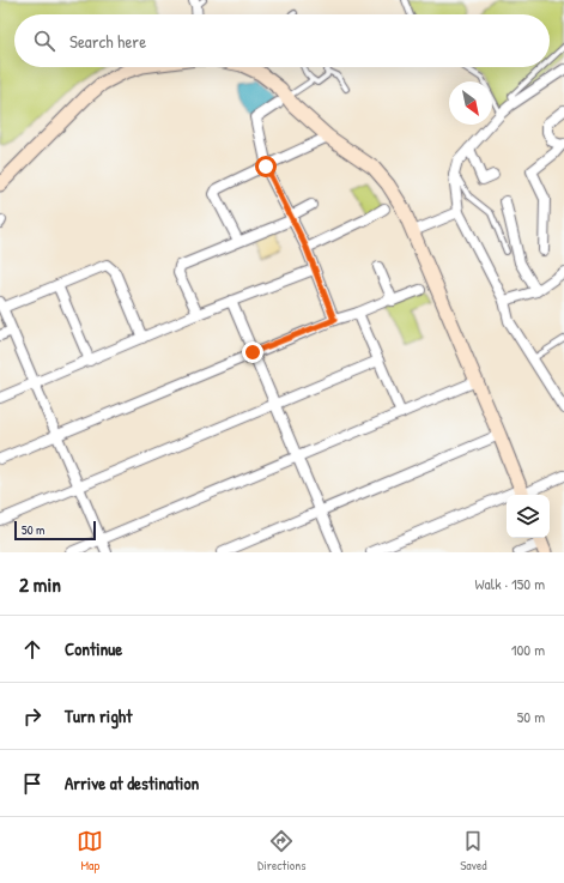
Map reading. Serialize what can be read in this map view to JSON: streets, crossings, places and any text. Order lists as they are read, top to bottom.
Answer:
{
  "scale_bar": "50 m",
  "north": "bottom right",
  "page": {
    "search": "Search here",
    "scale": "50 m",
    "heading": ["2 min", "Walk · 150 m"],
    "list": [
      ["Continue", "100 m"],
      ["Turn right", "50 m"],
      "Arrive at destination"
    ],
    "nav": ["Map", "Directions", "Saved"]
  }
}
